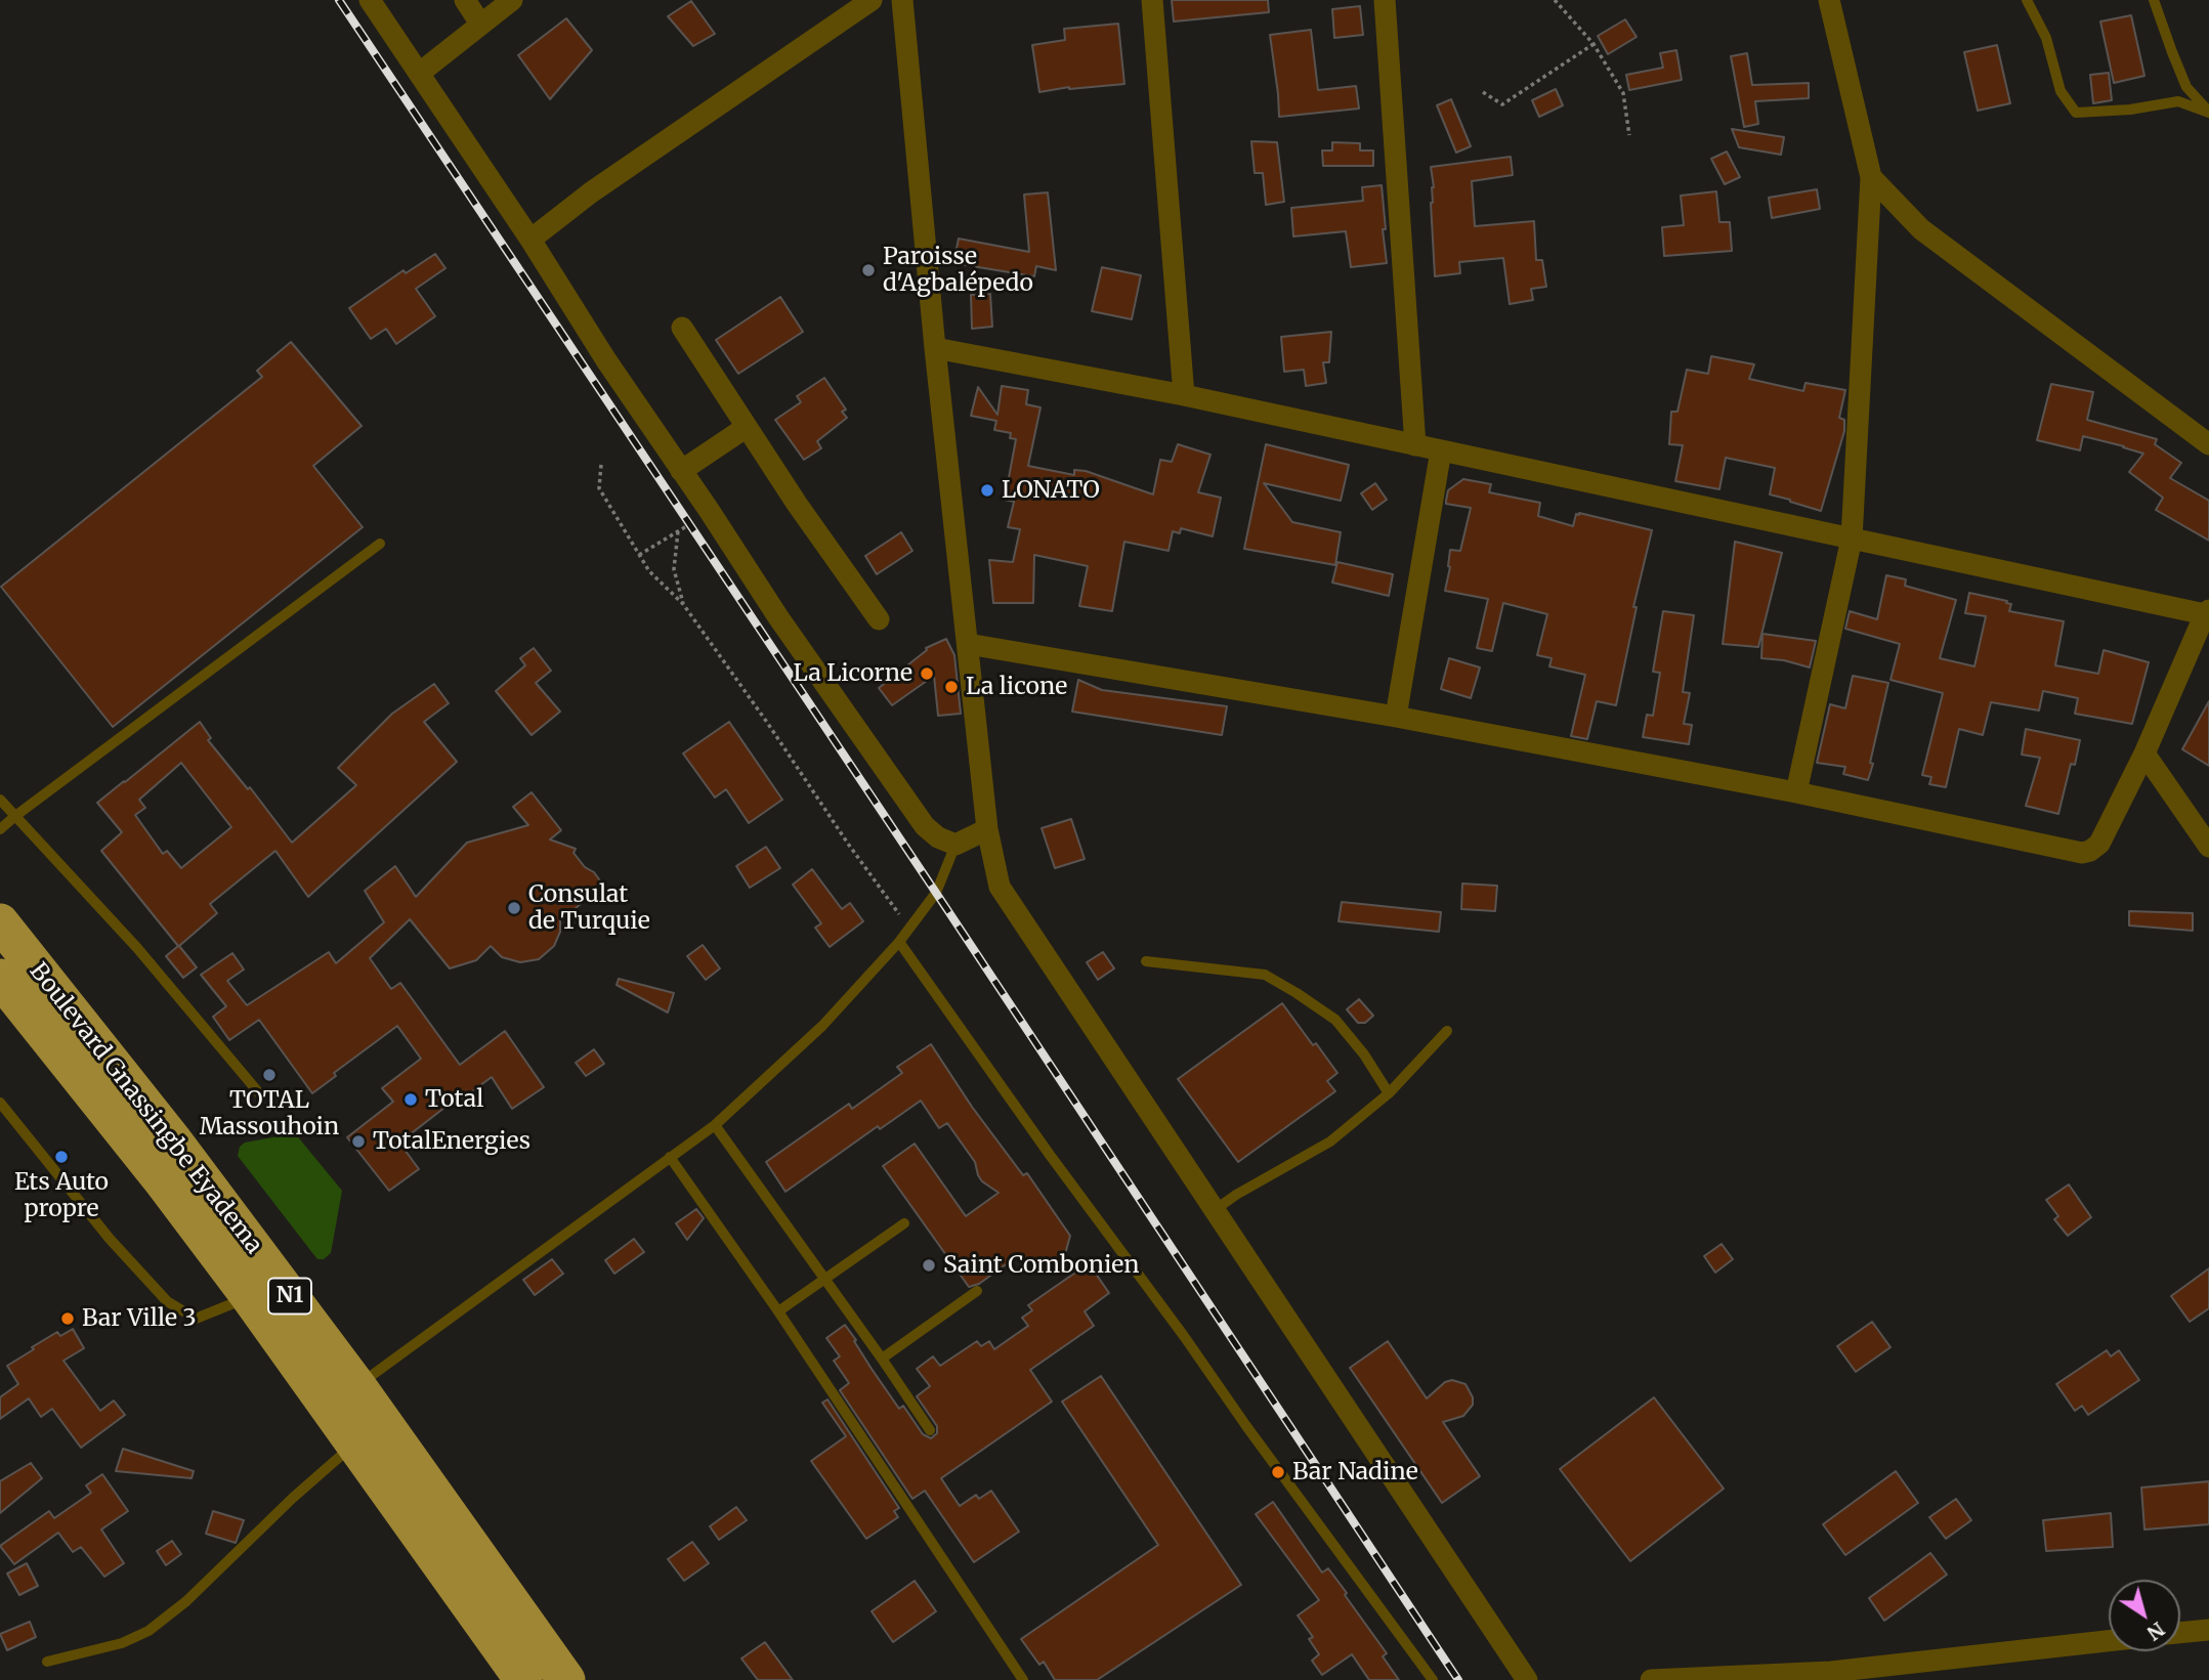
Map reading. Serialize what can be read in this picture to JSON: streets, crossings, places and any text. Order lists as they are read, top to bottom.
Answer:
{
  "streets": {
    "highway": ["Boulevard Gnassingbe Eyadema", "N1"]
  },
  "places": [
    "Paroisse d'Agbalépedo",
    "LONATO",
    "La Licorne",
    "La licone",
    "Consulat de Turquie",
    "TOTAL Massouhoin",
    "Total",
    "TotalEnergies",
    "Ets Auto propre",
    "Saint Combonien",
    "Bar Ville 3",
    "Bar Nadine"
  ],
  "north": "bottom right"
}
